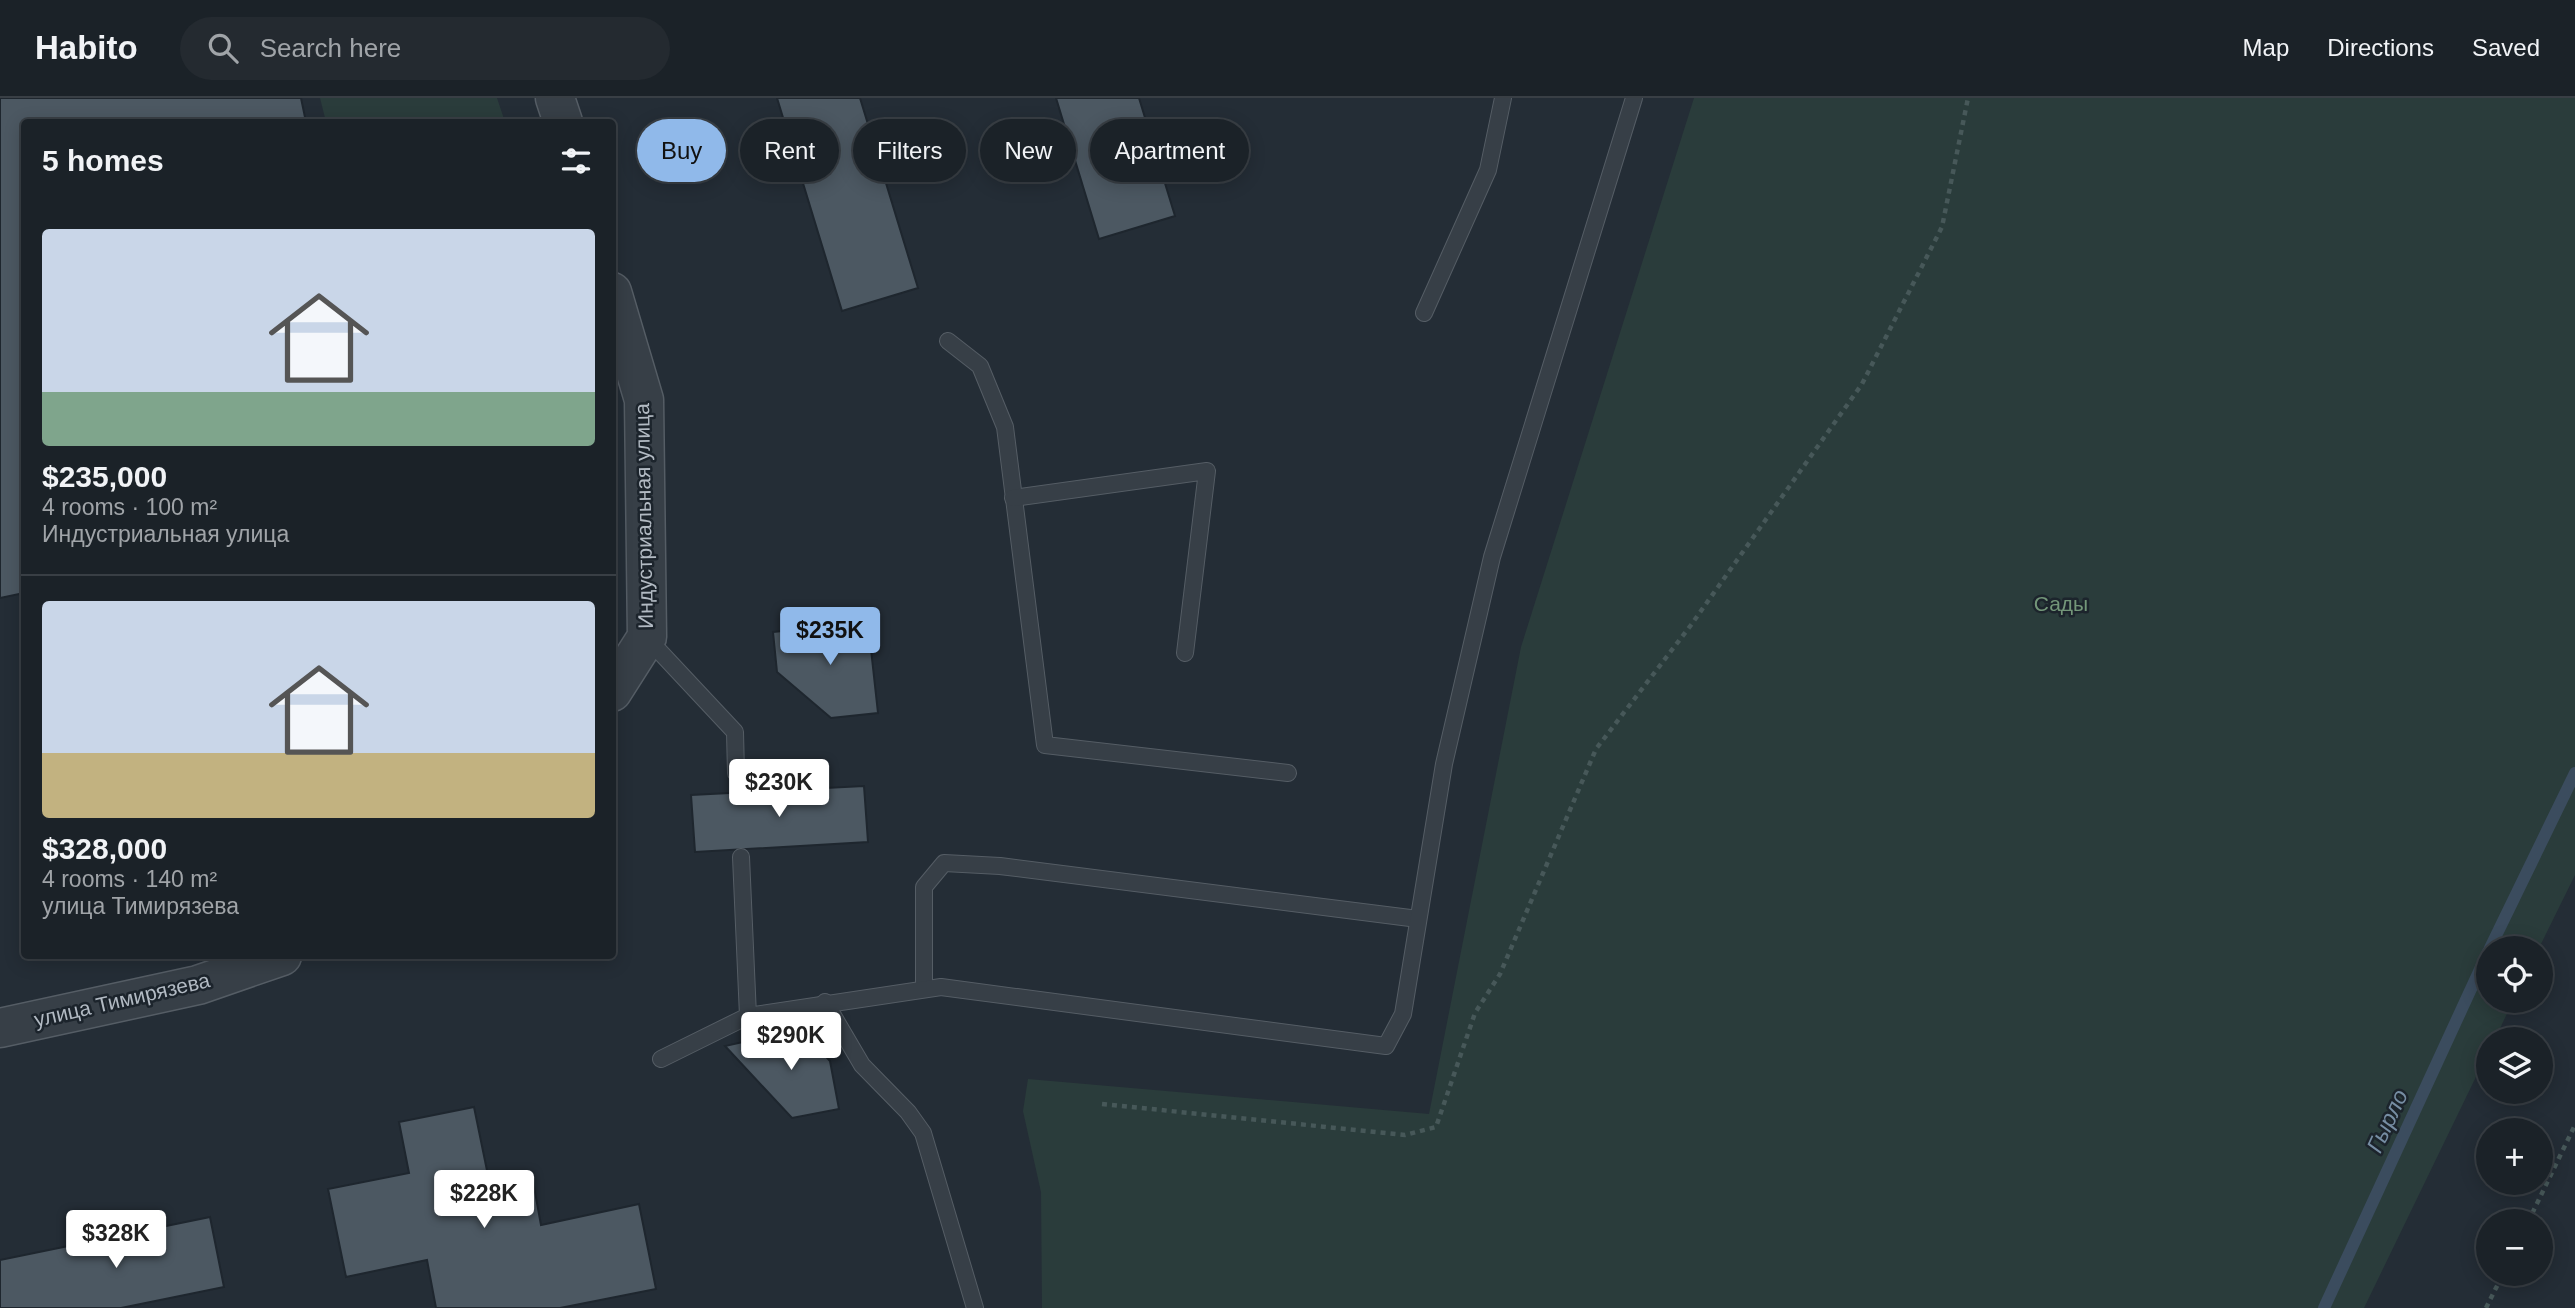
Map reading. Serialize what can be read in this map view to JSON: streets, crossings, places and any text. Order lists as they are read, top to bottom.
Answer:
{
  "streets": {
    "street": ["Индустриальная улица", "улица Тимирязева"]
  },
  "water": ["Гырло"],
  "parks": ["Сады"],
  "page": {
    "header": "Habito",
    "search": "Search here",
    "nav": ["Map", "Directions", "Saved"],
    "chip": [
      "Buy",
      "Rent",
      "Filters",
      "New",
      "Apartment"
    ],
    "heading": "5 homes",
    "list": [
      {
        "name": "$235,000",
        "note": "4 rooms · 100 m² · Индустриальная улица"
      },
      {
        "name": "$328,000",
        "note": "4 rooms · 140 m² · улица Тимирязева"
      }
    ],
    "price": [
      "$235K",
      "$230K",
      "$290K",
      "$228K",
      "$328K"
    ],
    "map_buttons": ["+", "−"]
  }
}
